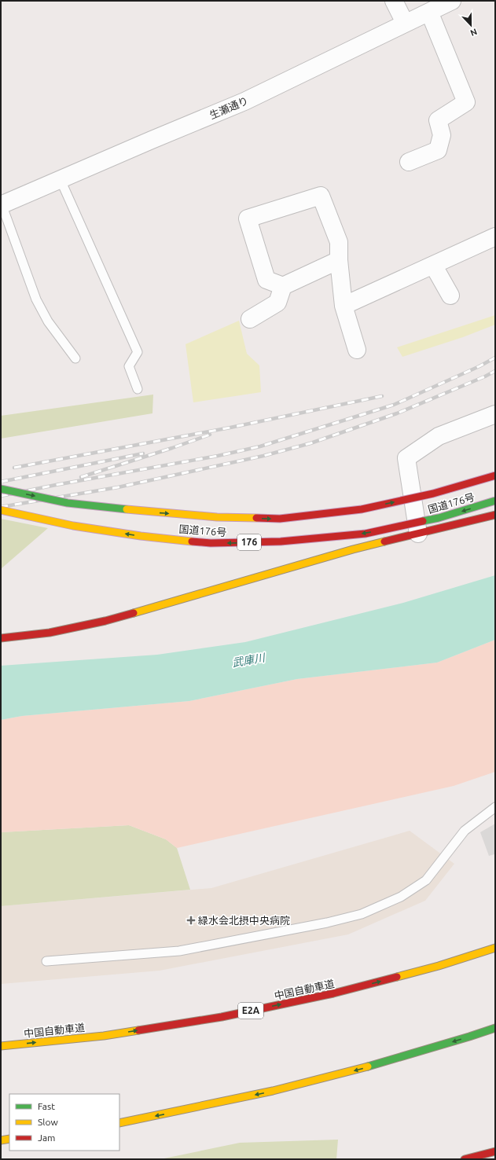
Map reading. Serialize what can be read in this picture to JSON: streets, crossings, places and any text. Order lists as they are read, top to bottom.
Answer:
{
  "streets": {
    "main road": [
      "国道176号",
      "176",
      "中国自動車道",
      "E2A"
    ],
    "street": ["生瀬通り"]
  },
  "one_way": ["中国自動車道"],
  "water": ["武庫川"],
  "places": {
    "health": ["緑水会北摂中央病院"]
  },
  "legend": ["Fast", "Slow", "Jam"],
  "north": "bottom"
}
